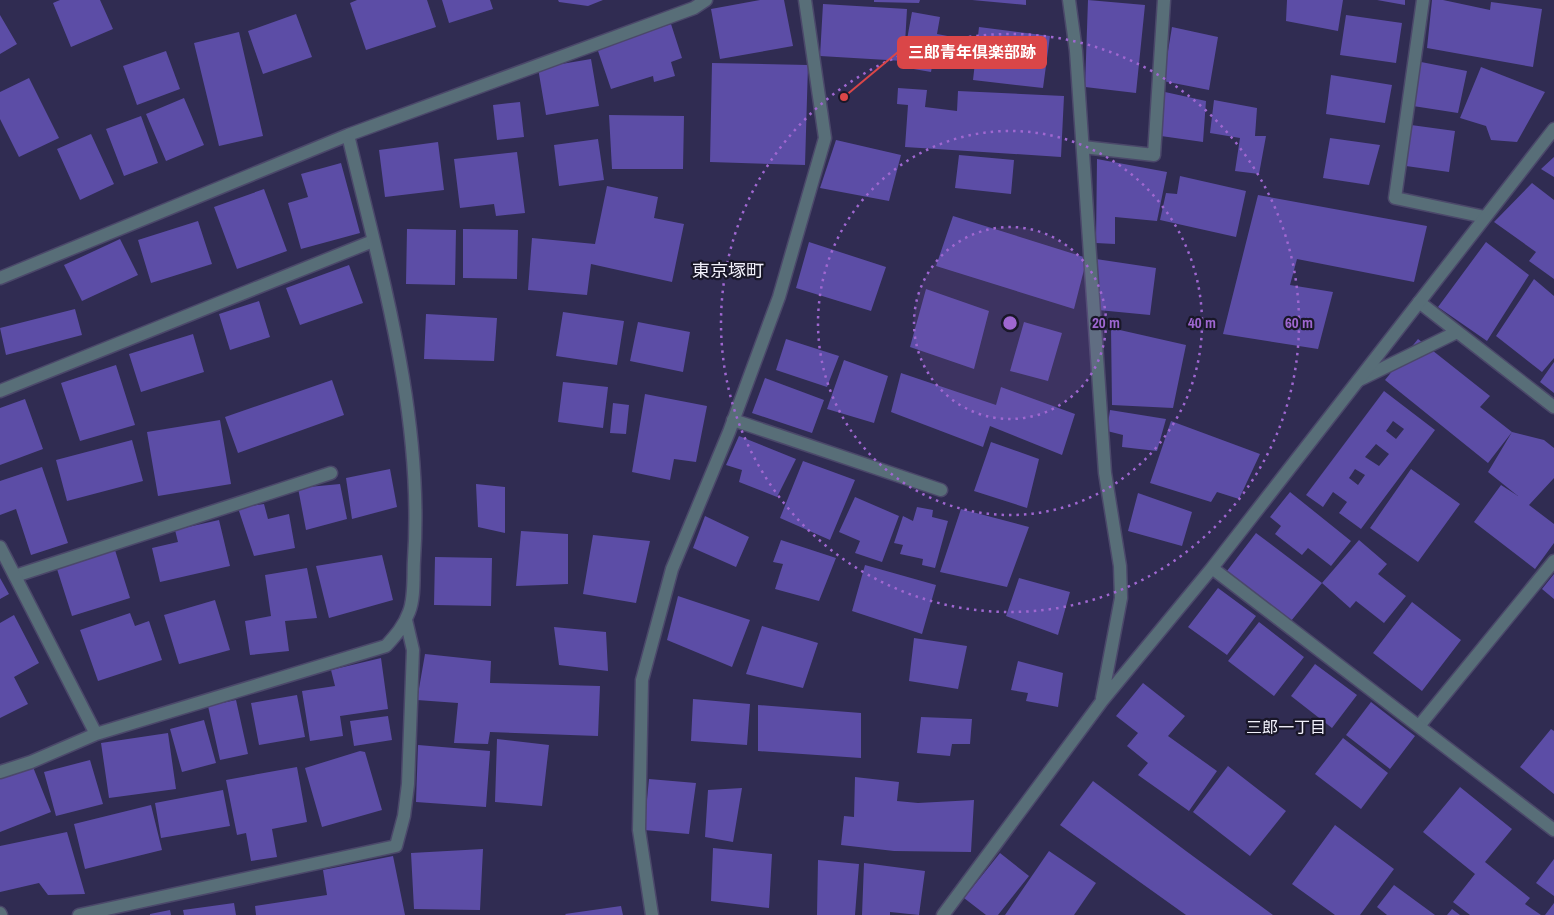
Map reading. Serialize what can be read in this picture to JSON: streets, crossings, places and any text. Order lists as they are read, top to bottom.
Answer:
{
  "districts": ["東京塚町", "三郎一丁目"],
  "places": ["三郎青年倶楽部跡"],
  "rings": ["20 m", "40 m", "60 m"]
}
